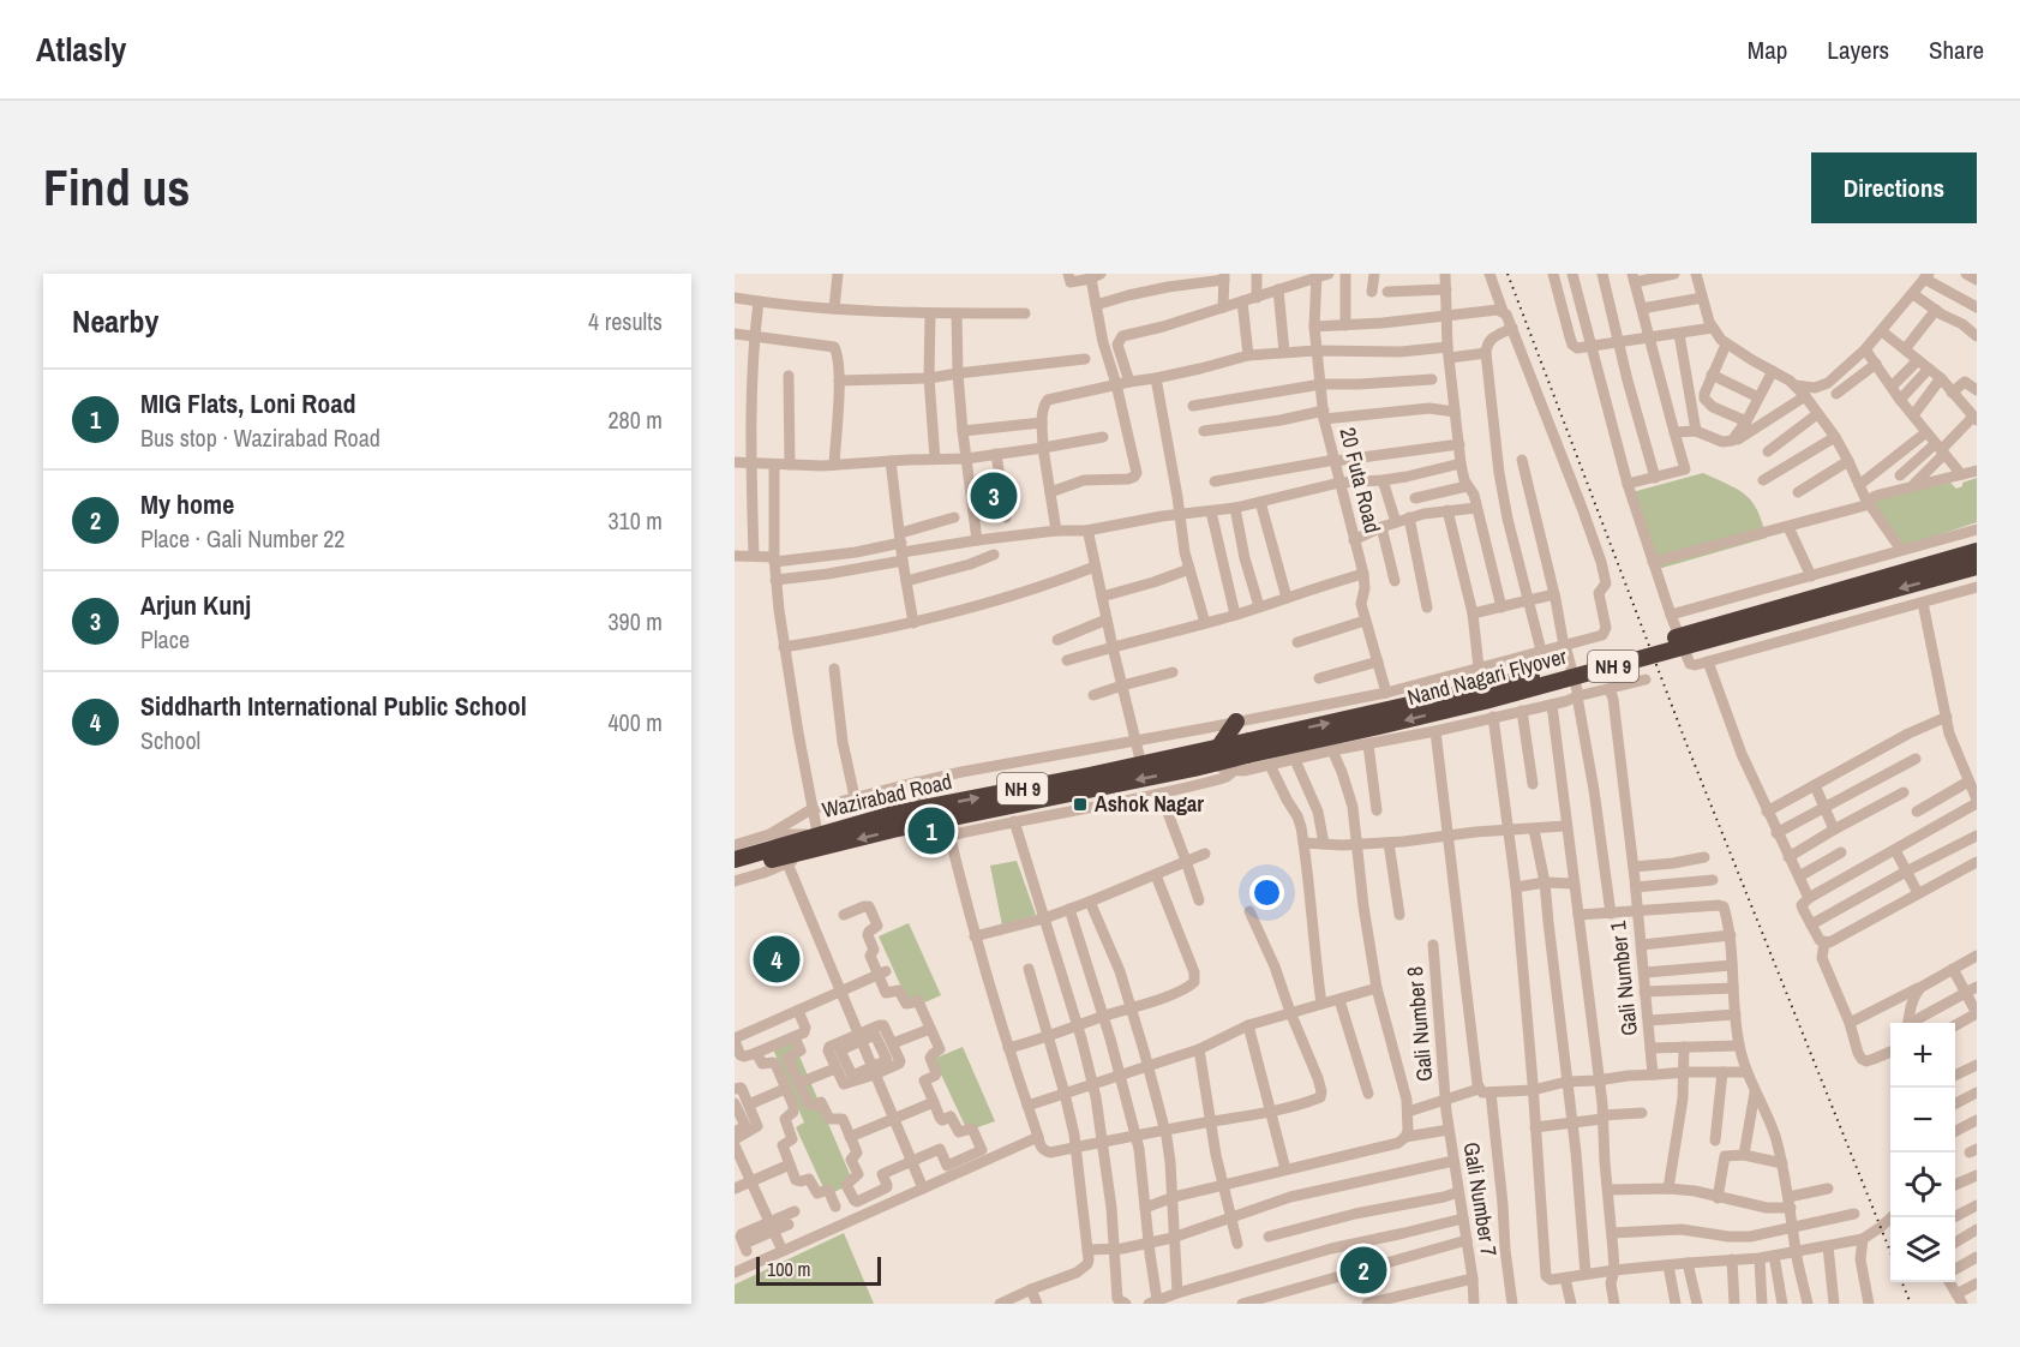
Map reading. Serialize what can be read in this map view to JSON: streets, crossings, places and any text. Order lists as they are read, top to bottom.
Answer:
{
  "streets": {
    "highway": ["NH 9", "Nand Nagari Flyover", "Wazirabad Road"],
    "street": [
      "20 Futa Road",
      "Gali Number 1",
      "Gali Number 8",
      "Gali Number 7"
    ]
  },
  "crossings": [
    ["NH 9", "Wazirabad Road"],
    ["Nand Nagari Flyover", "Wazirabad Road"],
    ["Gali Number 8", "Gali Number 7"]
  ],
  "places": {
    "transit": ["Ashok Nagar"]
  },
  "scale_bar": "100 m",
  "page": {
    "header": "Atlasly",
    "nav": ["Map", "Layers", "Share"],
    "buttons": "Directions",
    "title": "Find us",
    "heading": ["Nearby", "4 results"],
    "list": [
      {
        "mark": "1",
        "name": "MIG Flats, Loni Road",
        "note": "Bus stop · Wazirabad Road",
        "value": "280 m"
      },
      {
        "mark": "2",
        "name": "My home",
        "note": "Place · Gali Number 22",
        "value": "310 m"
      },
      {
        "mark": "3",
        "name": "Arjun Kunj",
        "note": "Place",
        "value": "390 m"
      },
      {
        "mark": "4",
        "name": "Siddharth International Public School",
        "note": "School",
        "value": "400 m"
      }
    ],
    "pins": [
      "3",
      "1",
      "4",
      "2"
    ],
    "map_buttons": ["+", "−"],
    "scale": "100 m"
  }
}
